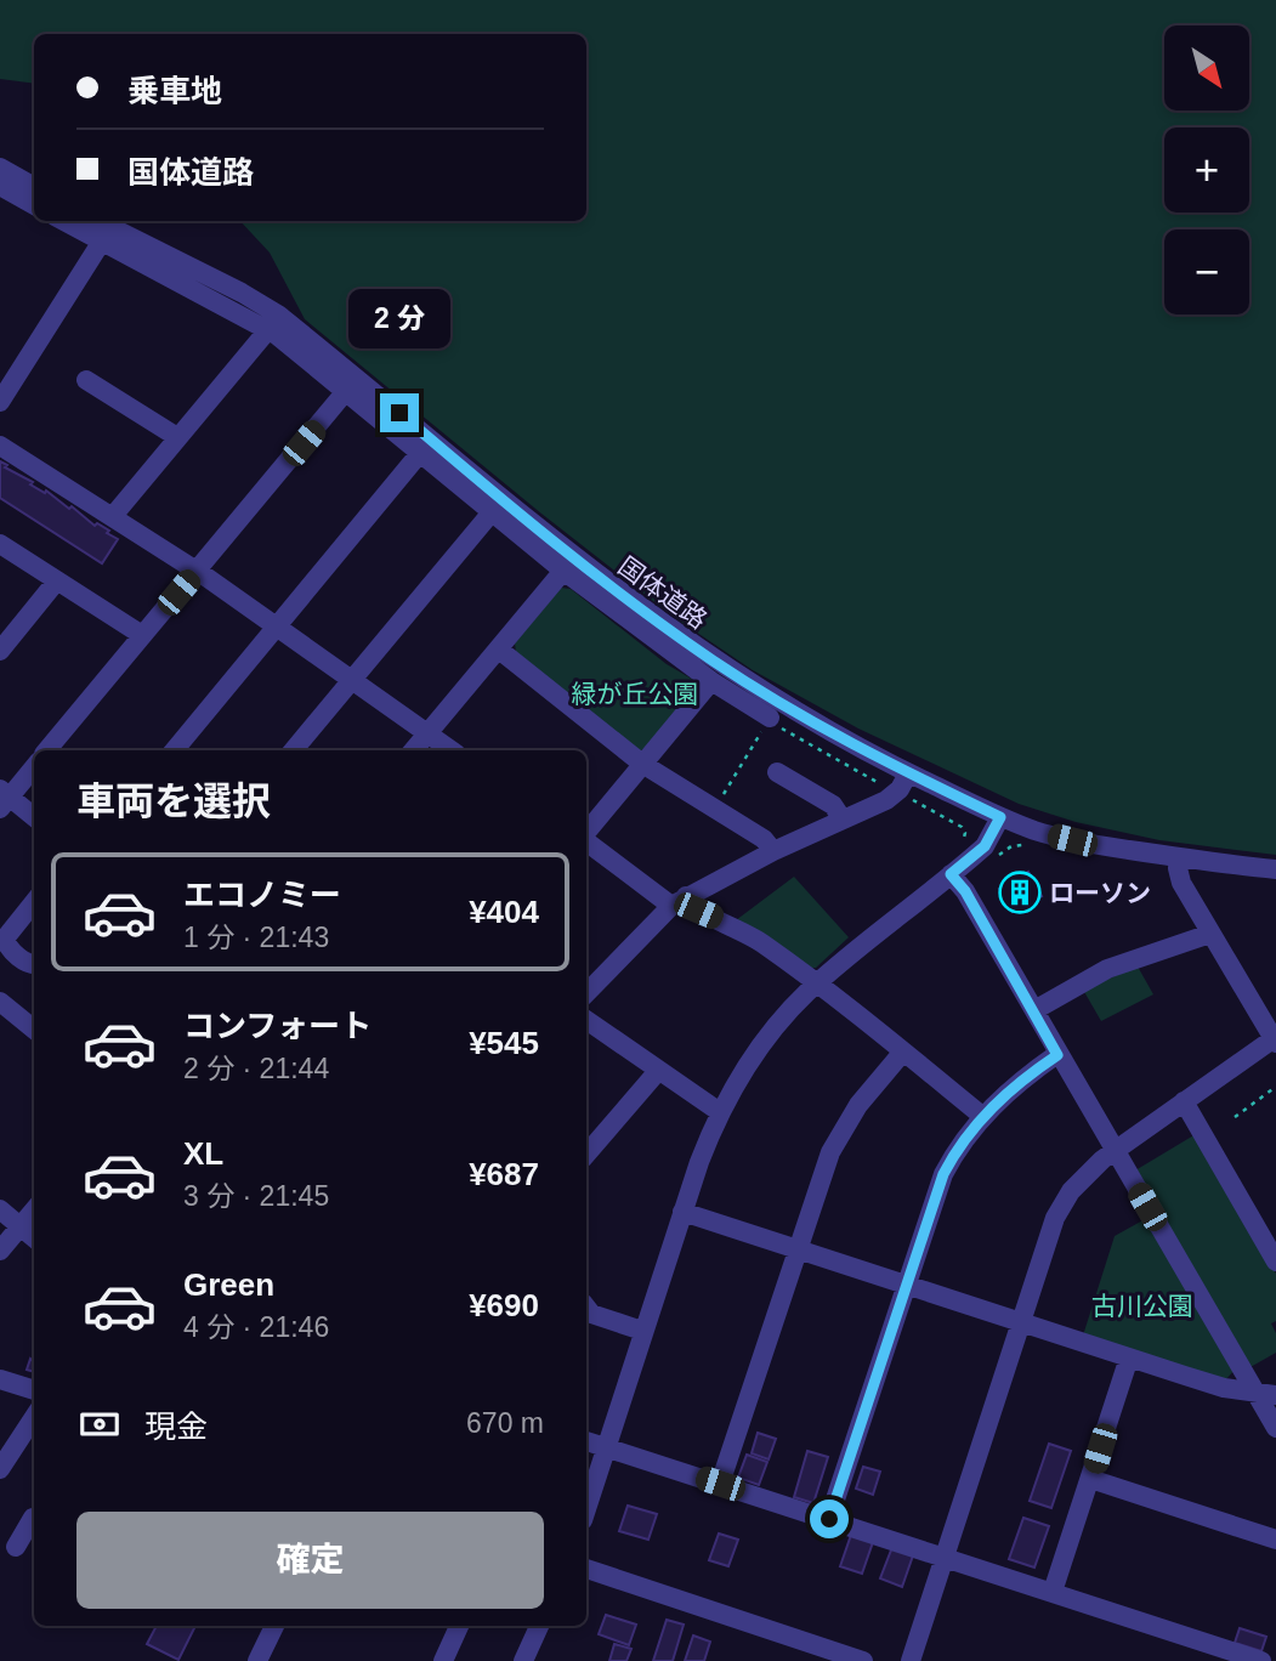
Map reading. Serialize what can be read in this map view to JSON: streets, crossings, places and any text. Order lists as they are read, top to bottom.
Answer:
{
  "streets": {
    "street": ["国体道路"]
  },
  "parks": ["緑が丘公園", "古川公園"],
  "places": {
    "building": ["ローソン"]
  },
  "north": "bottom right",
  "page": {
    "map_buttons": ["+", "−"],
    "banner": ["乗車地", "国体道路"],
    "bubble": "2 分",
    "heading": "車両を選択",
    "list": [
      {
        "name": "エコノミー",
        "note": "1 分 · 21:43",
        "value": "¥404"
      },
      {
        "name": "コンフォート",
        "note": "2 分 · 21:44",
        "value": "¥545"
      },
      {
        "name": "XL",
        "note": "3 分 · 21:45",
        "value": "¥687"
      },
      {
        "name": "Green",
        "note": "4 分 · 21:46",
        "value": "¥690"
      }
    ],
    "pay": ["現金", "670 m"],
    "buttons": "確定"
  }
}
